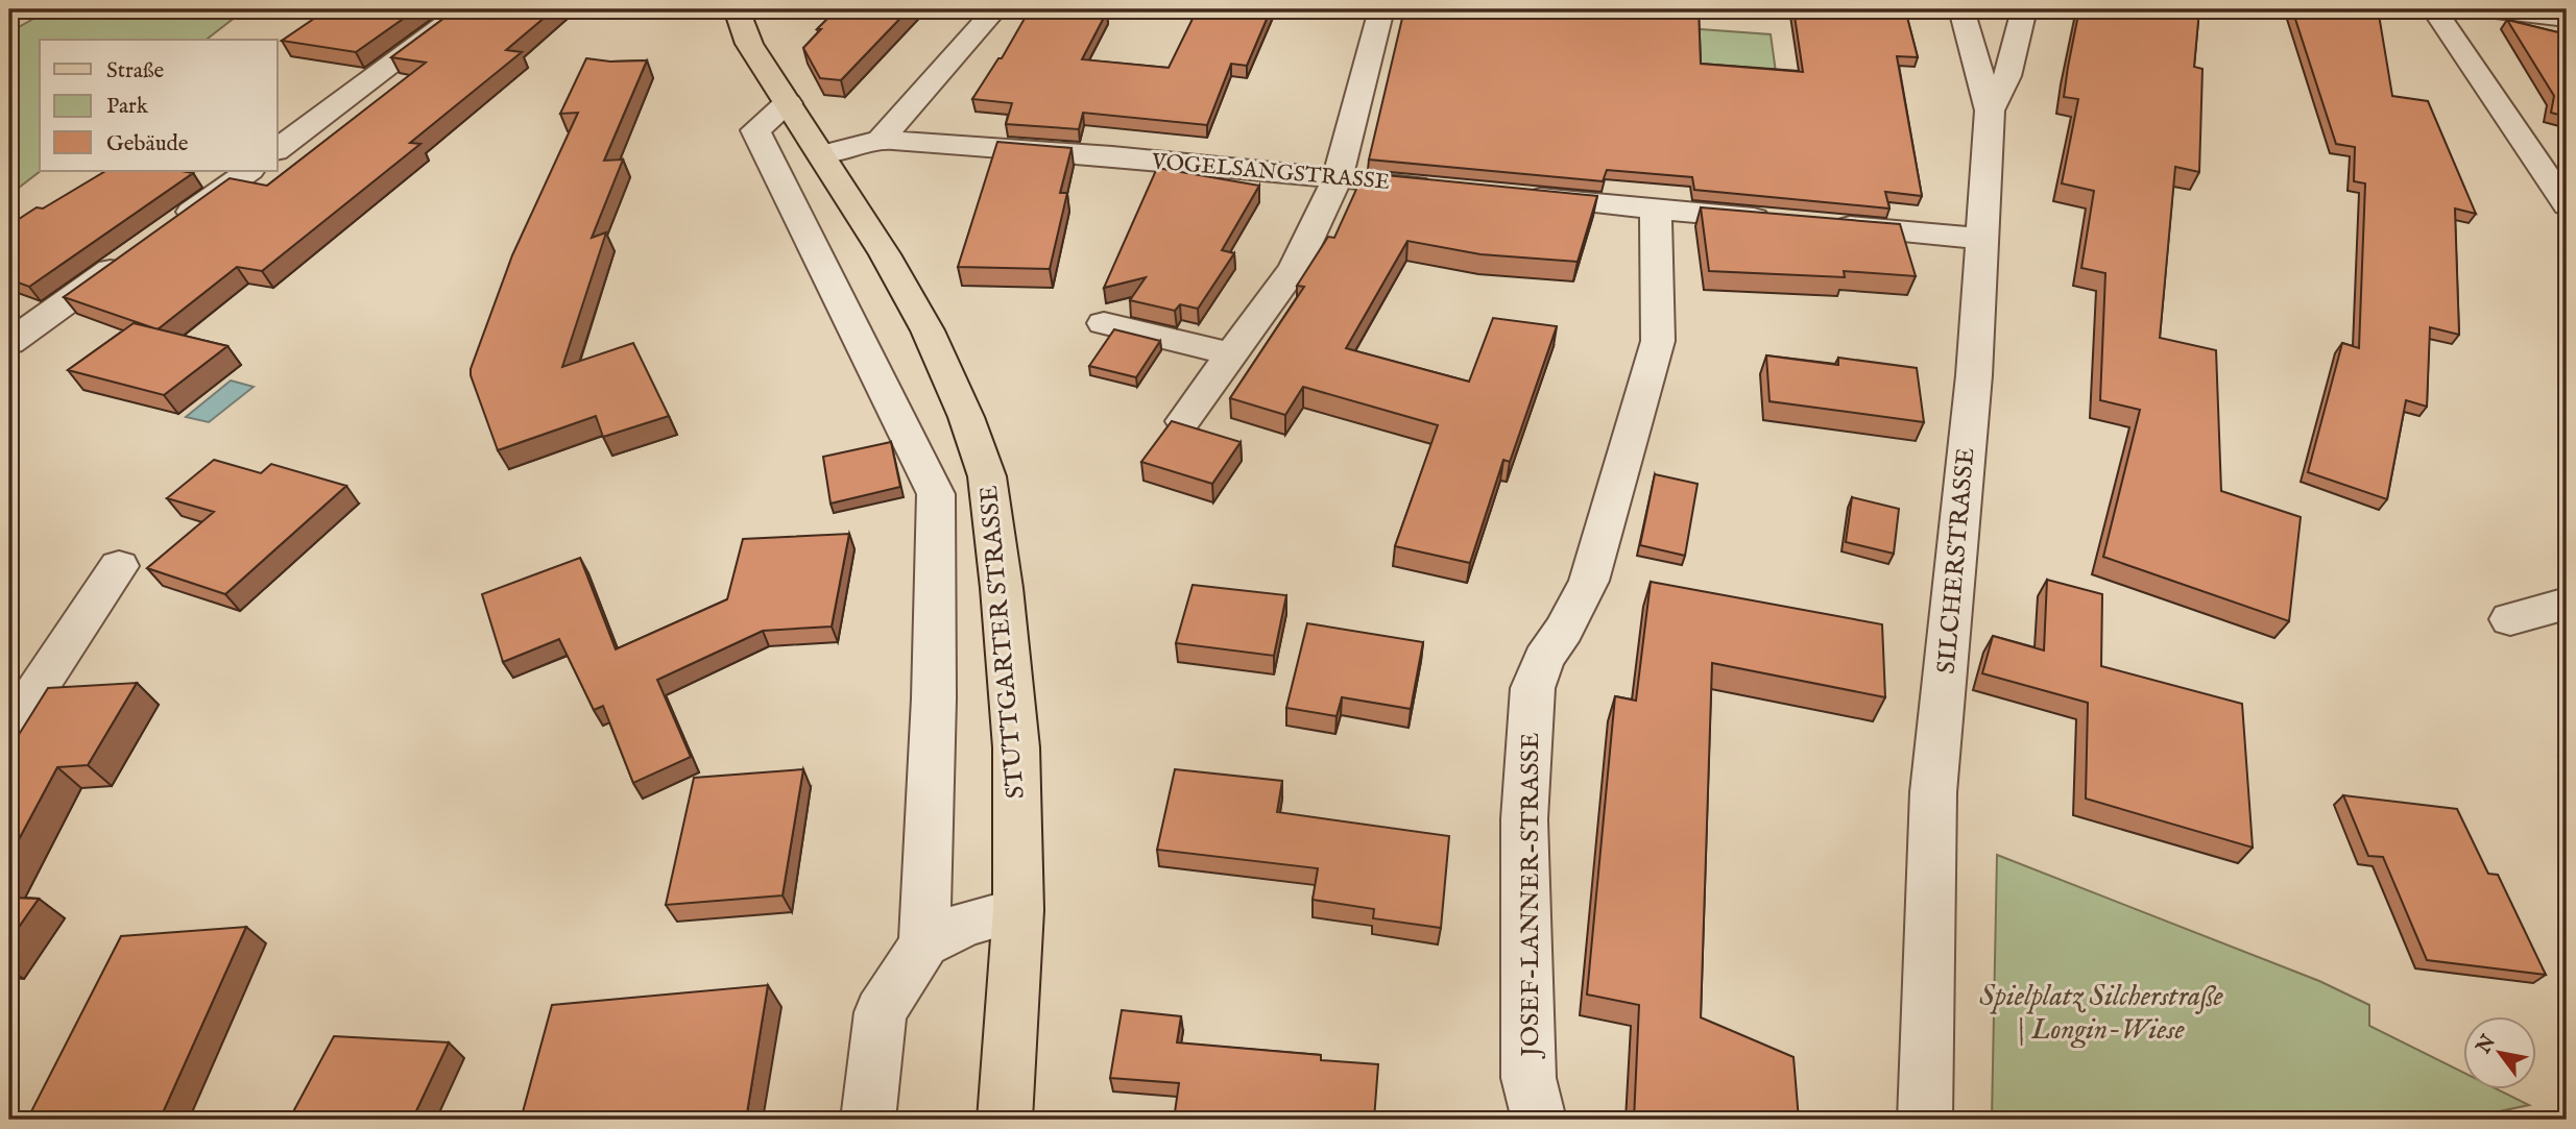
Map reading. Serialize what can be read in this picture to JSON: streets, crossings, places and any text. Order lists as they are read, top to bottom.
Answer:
{
  "streets": {
    "main road": ["STUTTGARTER STRASSE"],
    "street": ["VOGELSANGSTRASSE", "SILCHERSTRASSE", "JOSEF-LANNER-STRASSE"]
  },
  "crossings": [
    ["VOGELSANGSTRASSE", "STUTTGARTER STRASSE"]
  ],
  "parks": ["Spielplatz Silcherstraße | Longin-Wiese"],
  "legend": ["Straße", "Park", "Gebäude"],
  "north": "top left"
}
